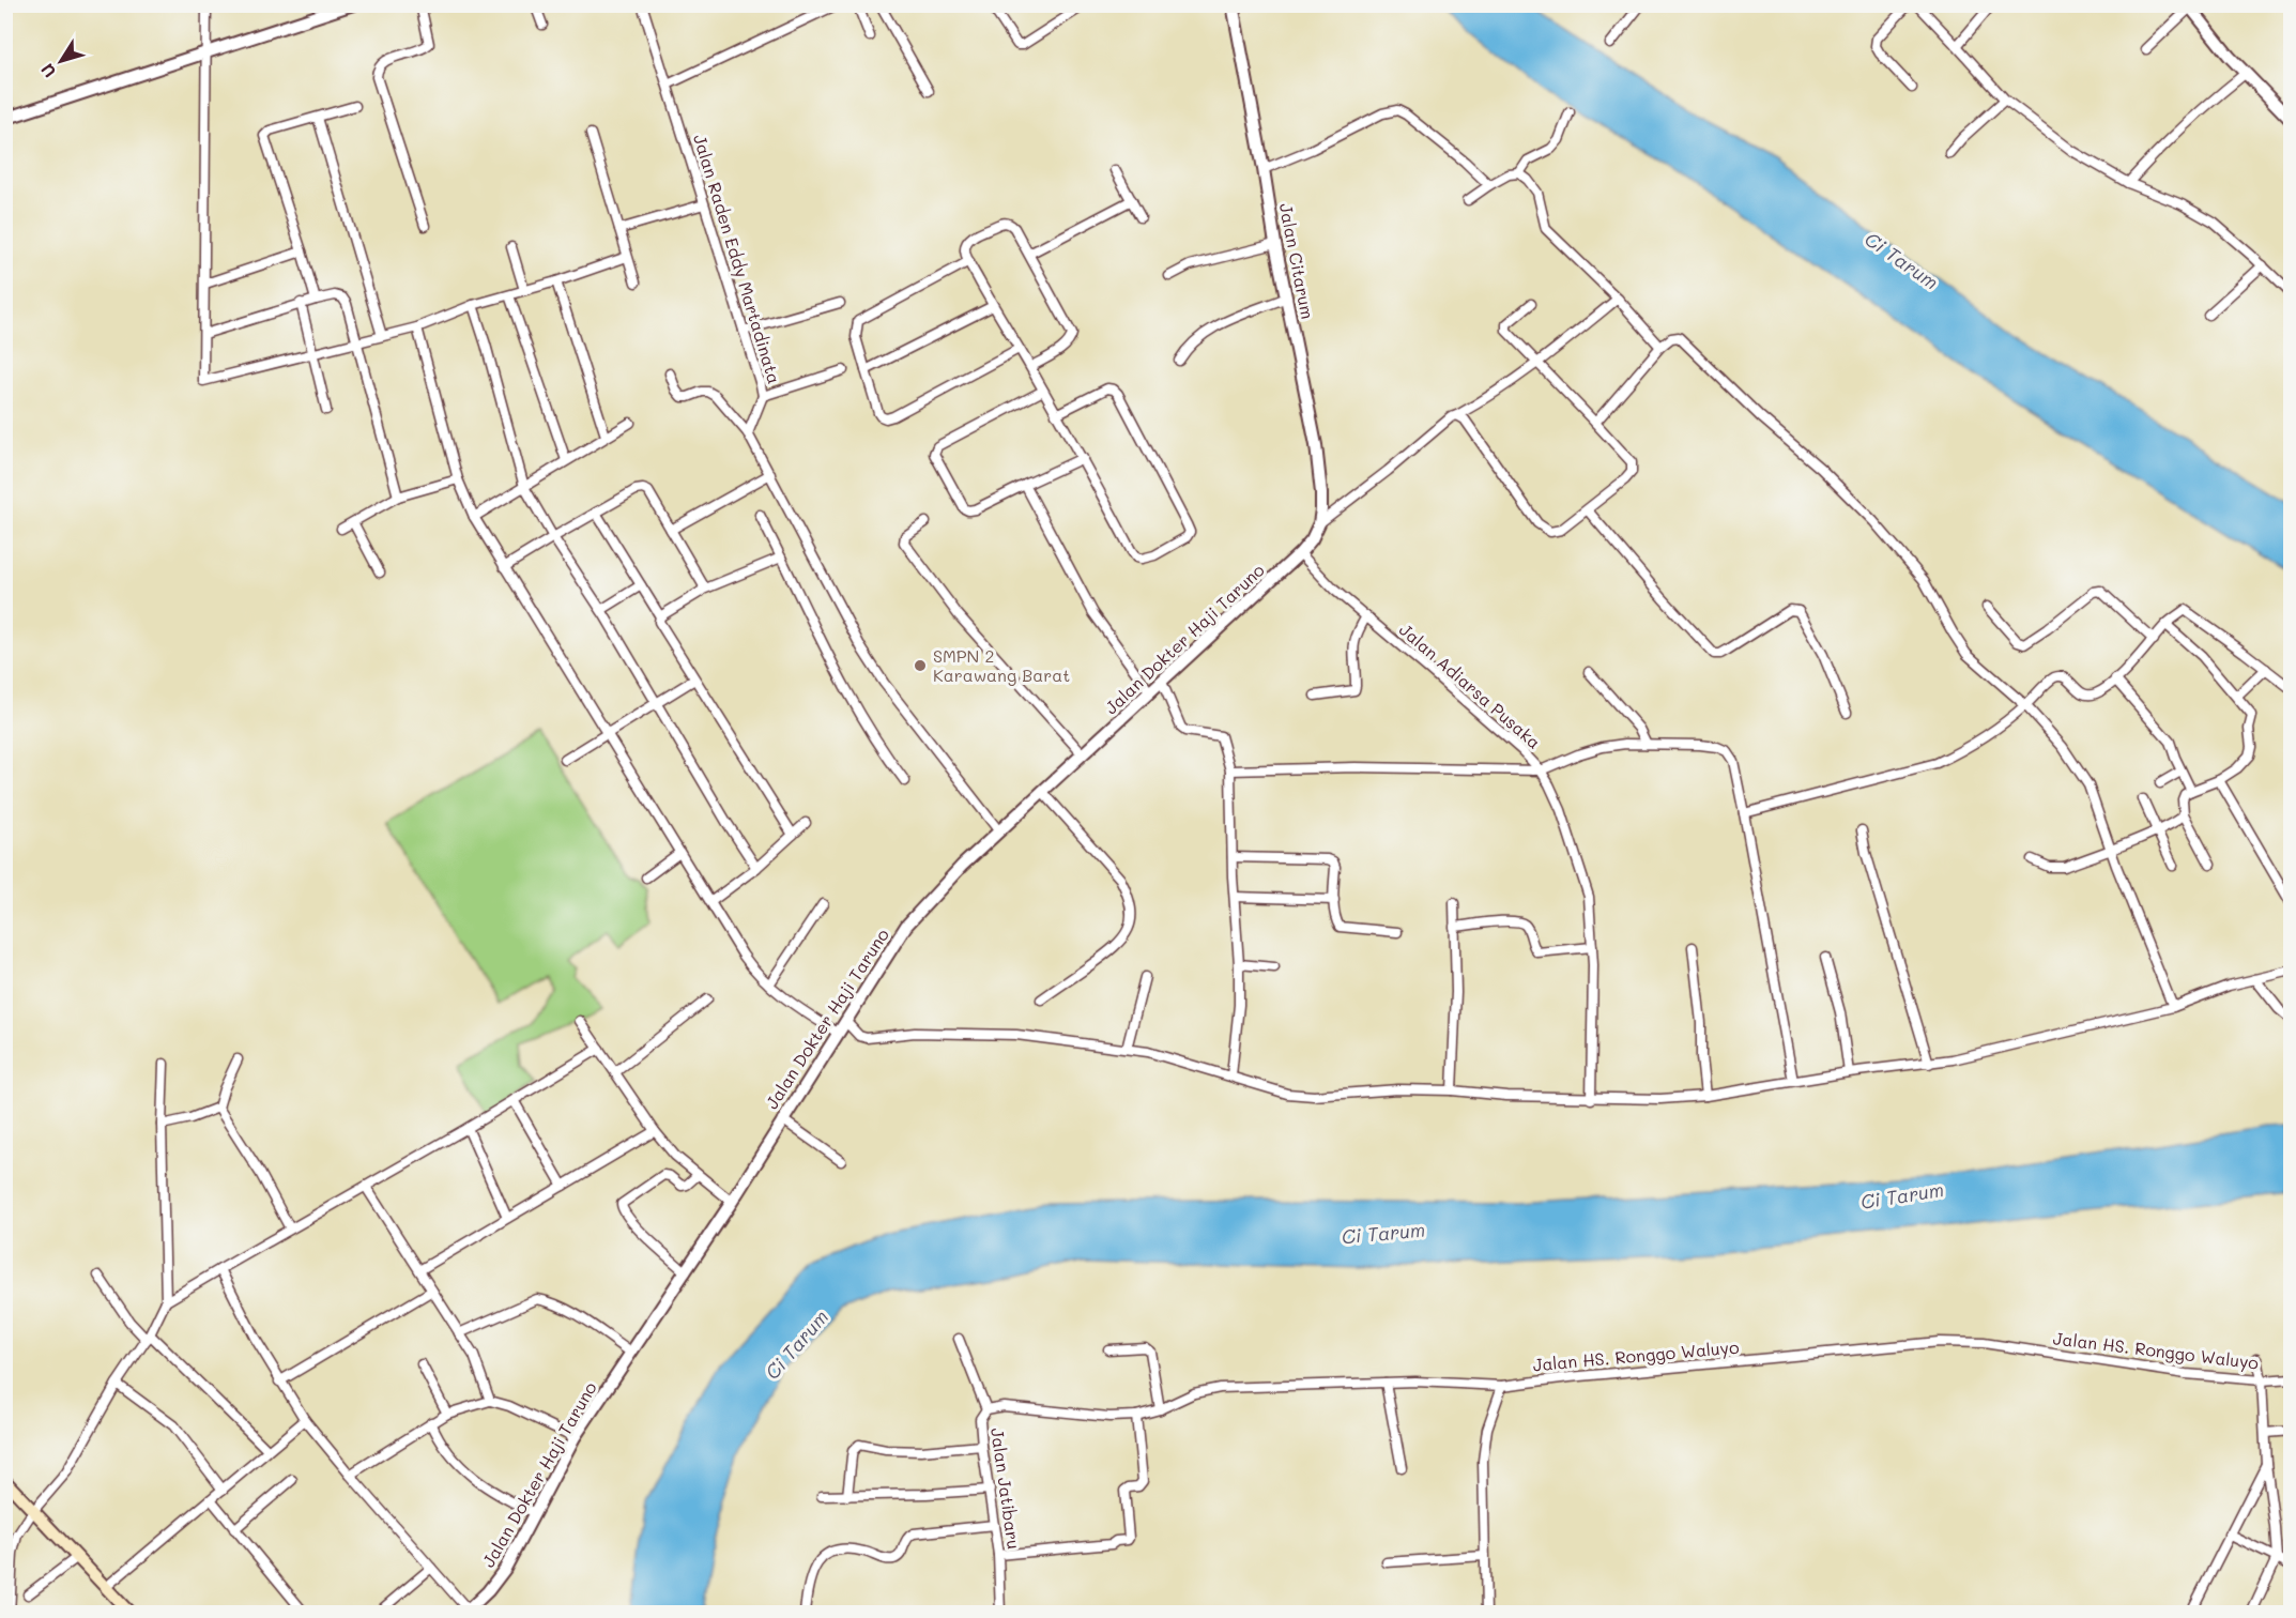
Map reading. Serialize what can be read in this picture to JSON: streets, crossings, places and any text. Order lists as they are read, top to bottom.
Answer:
{
  "streets": {
    "street": [
      "Jalan Raden Eddy Martadinata",
      "Jalan Citarum",
      "Jalan Dokter Haji Taruno",
      "Jalan Adiarsa Pusaka",
      "Jalan HS. Ronggo Waluyo",
      "Jalan Jatibaru"
    ]
  },
  "crossings": [
    ["Jalan Citarum", "Jalan Dokter Haji Taruno"],
    ["Jalan Dokter Haji Taruno", "Jalan Adiarsa Pusaka"],
    ["Jalan HS. Ronggo Waluyo", "Jalan Jatibaru"]
  ],
  "water": ["Ci Tarum"],
  "places": ["SMPN 2 Karawang Barat"],
  "north": "bottom left"
}
